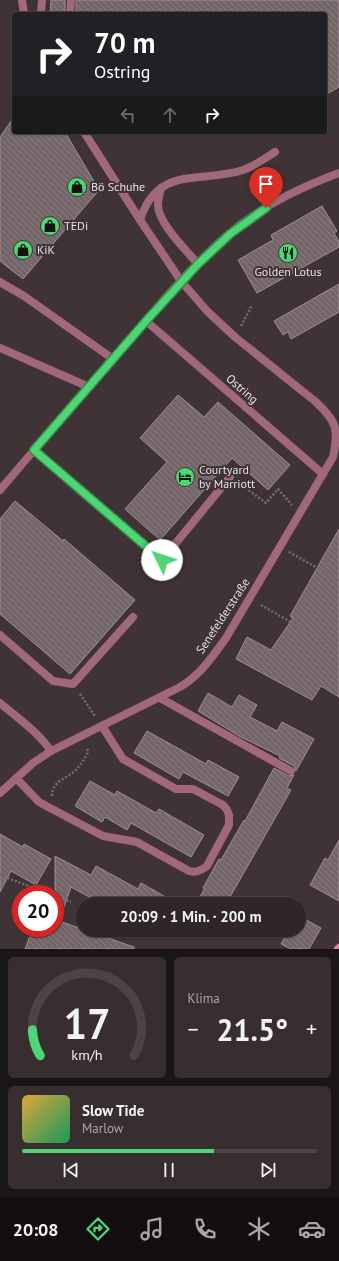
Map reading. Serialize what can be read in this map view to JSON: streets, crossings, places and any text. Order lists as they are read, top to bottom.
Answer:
{
  "streets": {
    "street": ["Ostring", "Senefelderstraße"]
  },
  "crossings": [
    ["Ostring", "Senefelderstraße"]
  ],
  "places": {
    "shop": ["Bö Schuhe", "TEDi", "KiK"],
    "restaurant": ["Golden Lotus"],
    "hotel": ["Courtyard by Marriott"]
  },
  "page": {
    "turn": ["70 m", "Ostring"],
    "limit": "20",
    "trip": "20:09 · 1 Min. · 200 m",
    "tile": "Klima",
    "heat": ["−", "21.5°", "+"],
    "song": ["Slow Tide", "Marlow"],
    "tabs": "20:08",
    "gauge": ["17", "km/h"]
  }
}
